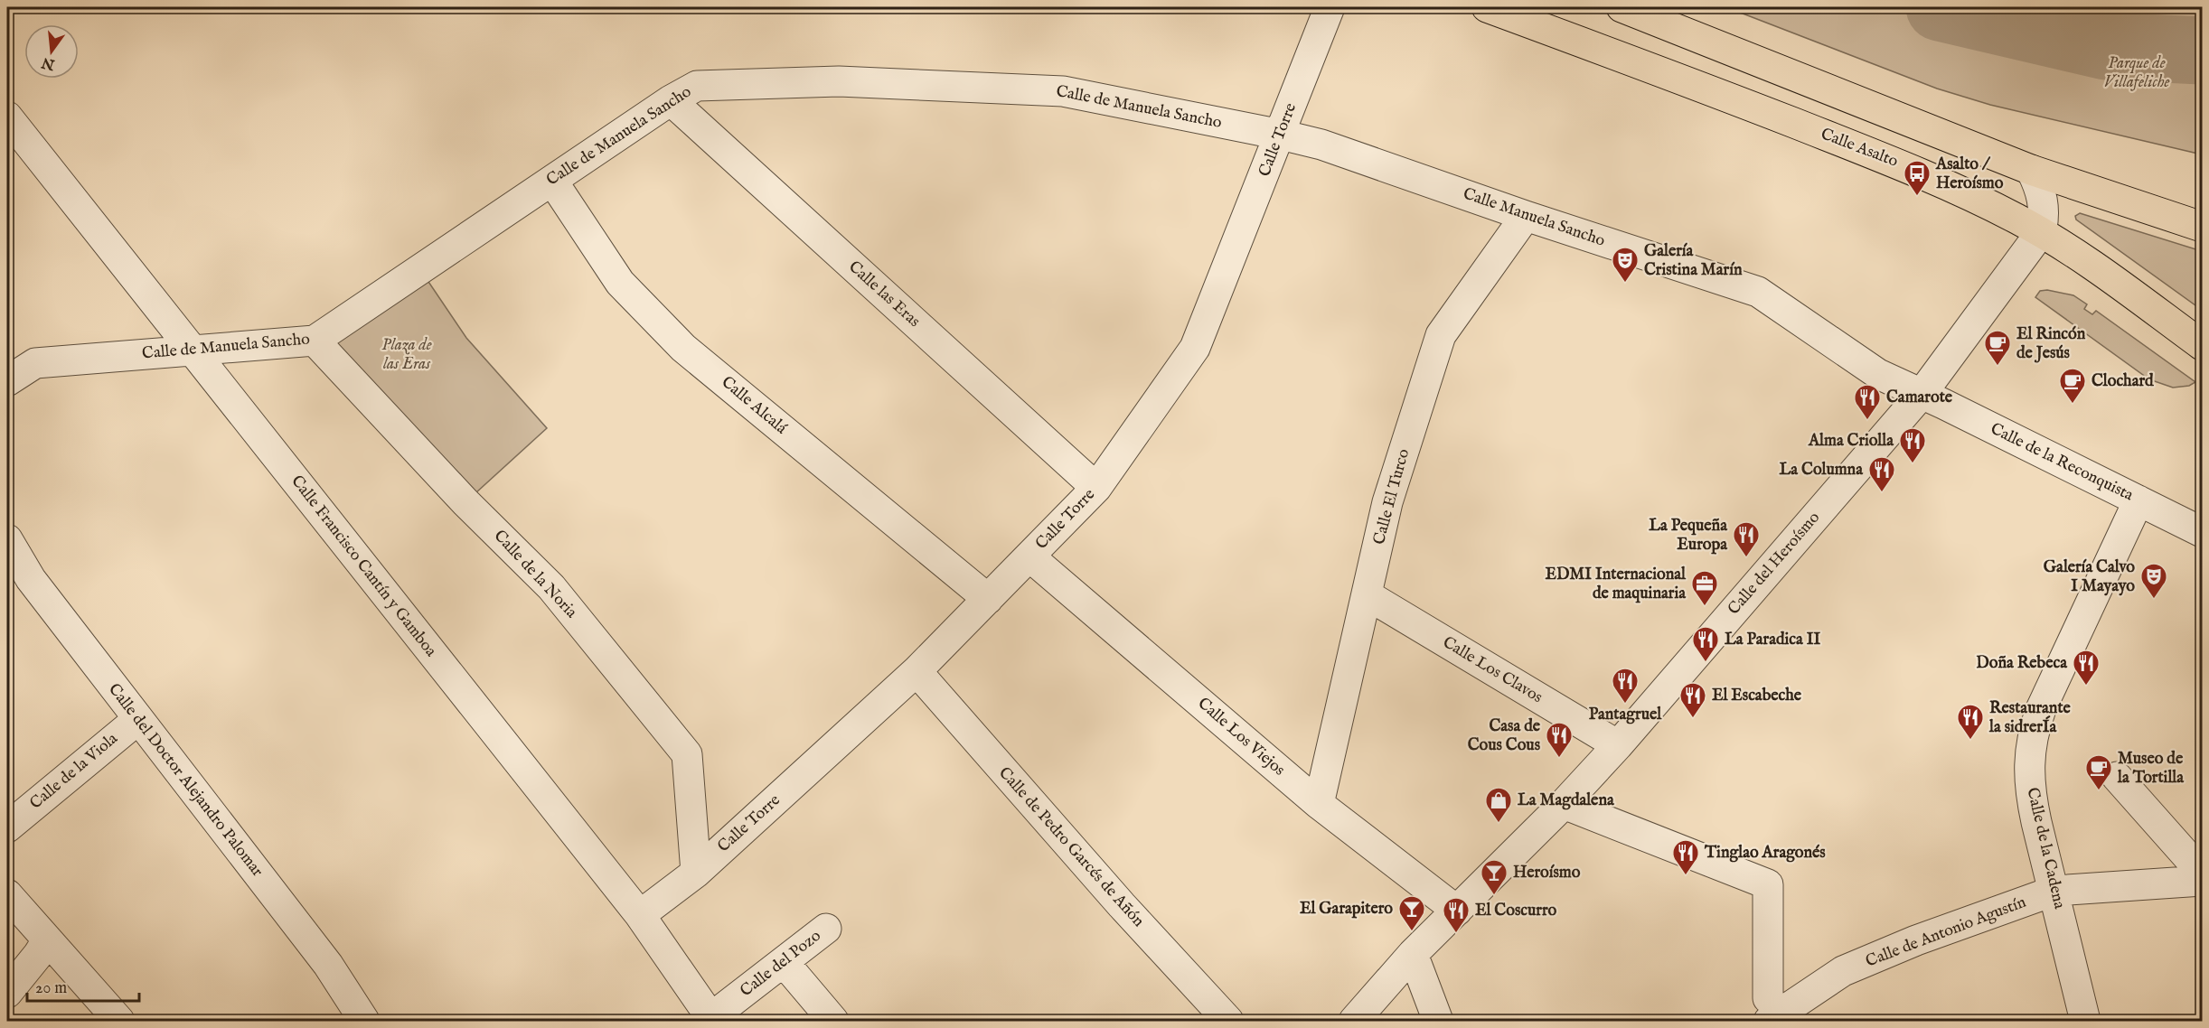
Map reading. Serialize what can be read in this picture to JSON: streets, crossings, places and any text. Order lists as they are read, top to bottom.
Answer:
{
  "streets": {
    "main road": ["Calle Asalto"],
    "street": [
      "Calle de Manuela Sancho",
      "Calle Torre",
      "Calle Manuela Sancho",
      "Calle las Eras",
      "Calle Alcalá",
      "Calle de la Reconquista",
      "Calle El Turco",
      "Calle del Heroísmo",
      "Calle Francisco Cantín y Gamboa",
      "Calle de la Noria",
      "Calle Los Clavos",
      "Calle Los Viejos",
      "Calle de la Viola",
      "Calle del Doctor Alejandro Palomar",
      "Calle de Pedro Garcés de Añón",
      "Calle de la Cadena",
      "Calle de Antonio Agustín",
      "Calle del Pozo"
    ]
  },
  "crossings": [
    ["Calle de Manuela Sancho", "Calle Torre"],
    ["Calle de Manuela Sancho", "Calle Manuela Sancho"],
    ["Calle de Manuela Sancho", "Calle las Eras"],
    ["Calle de Manuela Sancho", "Calle Alcalá"],
    ["Calle de Manuela Sancho", "Calle Francisco Cantín y Gamboa"],
    ["Calle de Manuela Sancho", "Calle de la Noria"],
    ["Calle Torre", "Calle Manuela Sancho"],
    ["Calle Torre", "Calle las Eras"],
    ["Calle Torre", "Calle Alcalá"],
    ["Calle Torre", "Calle Francisco Cantín y Gamboa"],
    ["Calle Torre", "Calle de la Noria"],
    ["Calle Torre", "Calle Los Viejos"],
    ["Calle Torre", "Calle de Pedro Garcés de Añón"],
    ["Calle Asalto", "Calle del Heroísmo"],
    ["Calle Manuela Sancho", "Calle de la Reconquista"],
    ["Calle Manuela Sancho", "Calle El Turco"],
    ["Calle Manuela Sancho", "Calle del Heroísmo"],
    ["Calle de la Reconquista", "Calle del Heroísmo"],
    ["Calle de la Reconquista", "Calle de la Cadena"],
    ["Calle El Turco", "Calle Los Clavos"],
    ["Calle El Turco", "Calle Los Viejos"],
    ["Calle del Heroísmo", "Calle Los Clavos"],
    ["Calle del Heroísmo", "Calle Los Viejos"],
    ["Calle Francisco Cantín y Gamboa", "Calle del Pozo"],
    ["Calle de la Viola", "Calle del Doctor Alejandro Palomar"],
    ["Calle de la Cadena", "Calle de Antonio Agustín"]
  ],
  "parks": ["Parque de Villafeliche", "Plaza de las Eras"],
  "places": {
    "bus stop": ["Asalto / Heroísmo"],
    "theatre": ["Galería Cristina Marín", "Galería Calvo I Mayayo"],
    "cafe": ["El Rincón de Jesús", "Clochard", "Museo de la Tortilla"],
    "restaurant": [
      "Camarote",
      "Alma Criolla",
      "La Columna",
      "La Pequeña Europa",
      "La Paradica II",
      "Doña Rebeca",
      "Pantagruel",
      "El Escabeche",
      "Restaurante la sidrerÍa",
      "Casa de Cous Cous",
      "Tinglao Aragonés",
      "El Coscurro"
    ],
    "office": ["EDMI Internacional de maquinaria"],
    "shop": ["La Magdalena"],
    "bar": ["Heroísmo", "El Garapitero"]
  },
  "scale_bar": "20 m",
  "north": "bottom"
}
